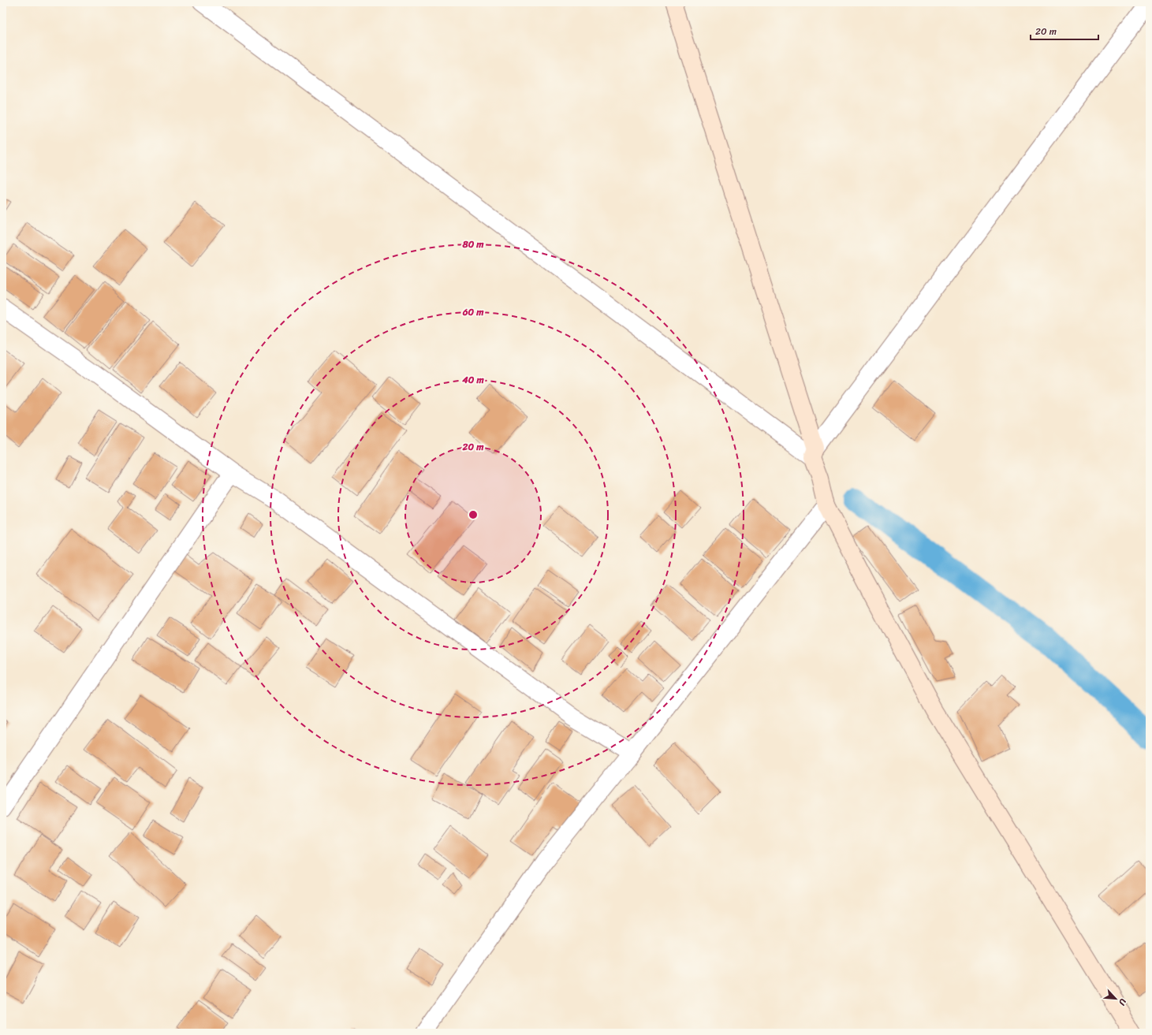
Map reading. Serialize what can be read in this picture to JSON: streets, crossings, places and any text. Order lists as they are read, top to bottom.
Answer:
{
  "scale_bar": "20 m",
  "north": "bottom right",
  "rings": [
    "80 m",
    "60 m",
    "40 m",
    "20 m"
  ]
}
